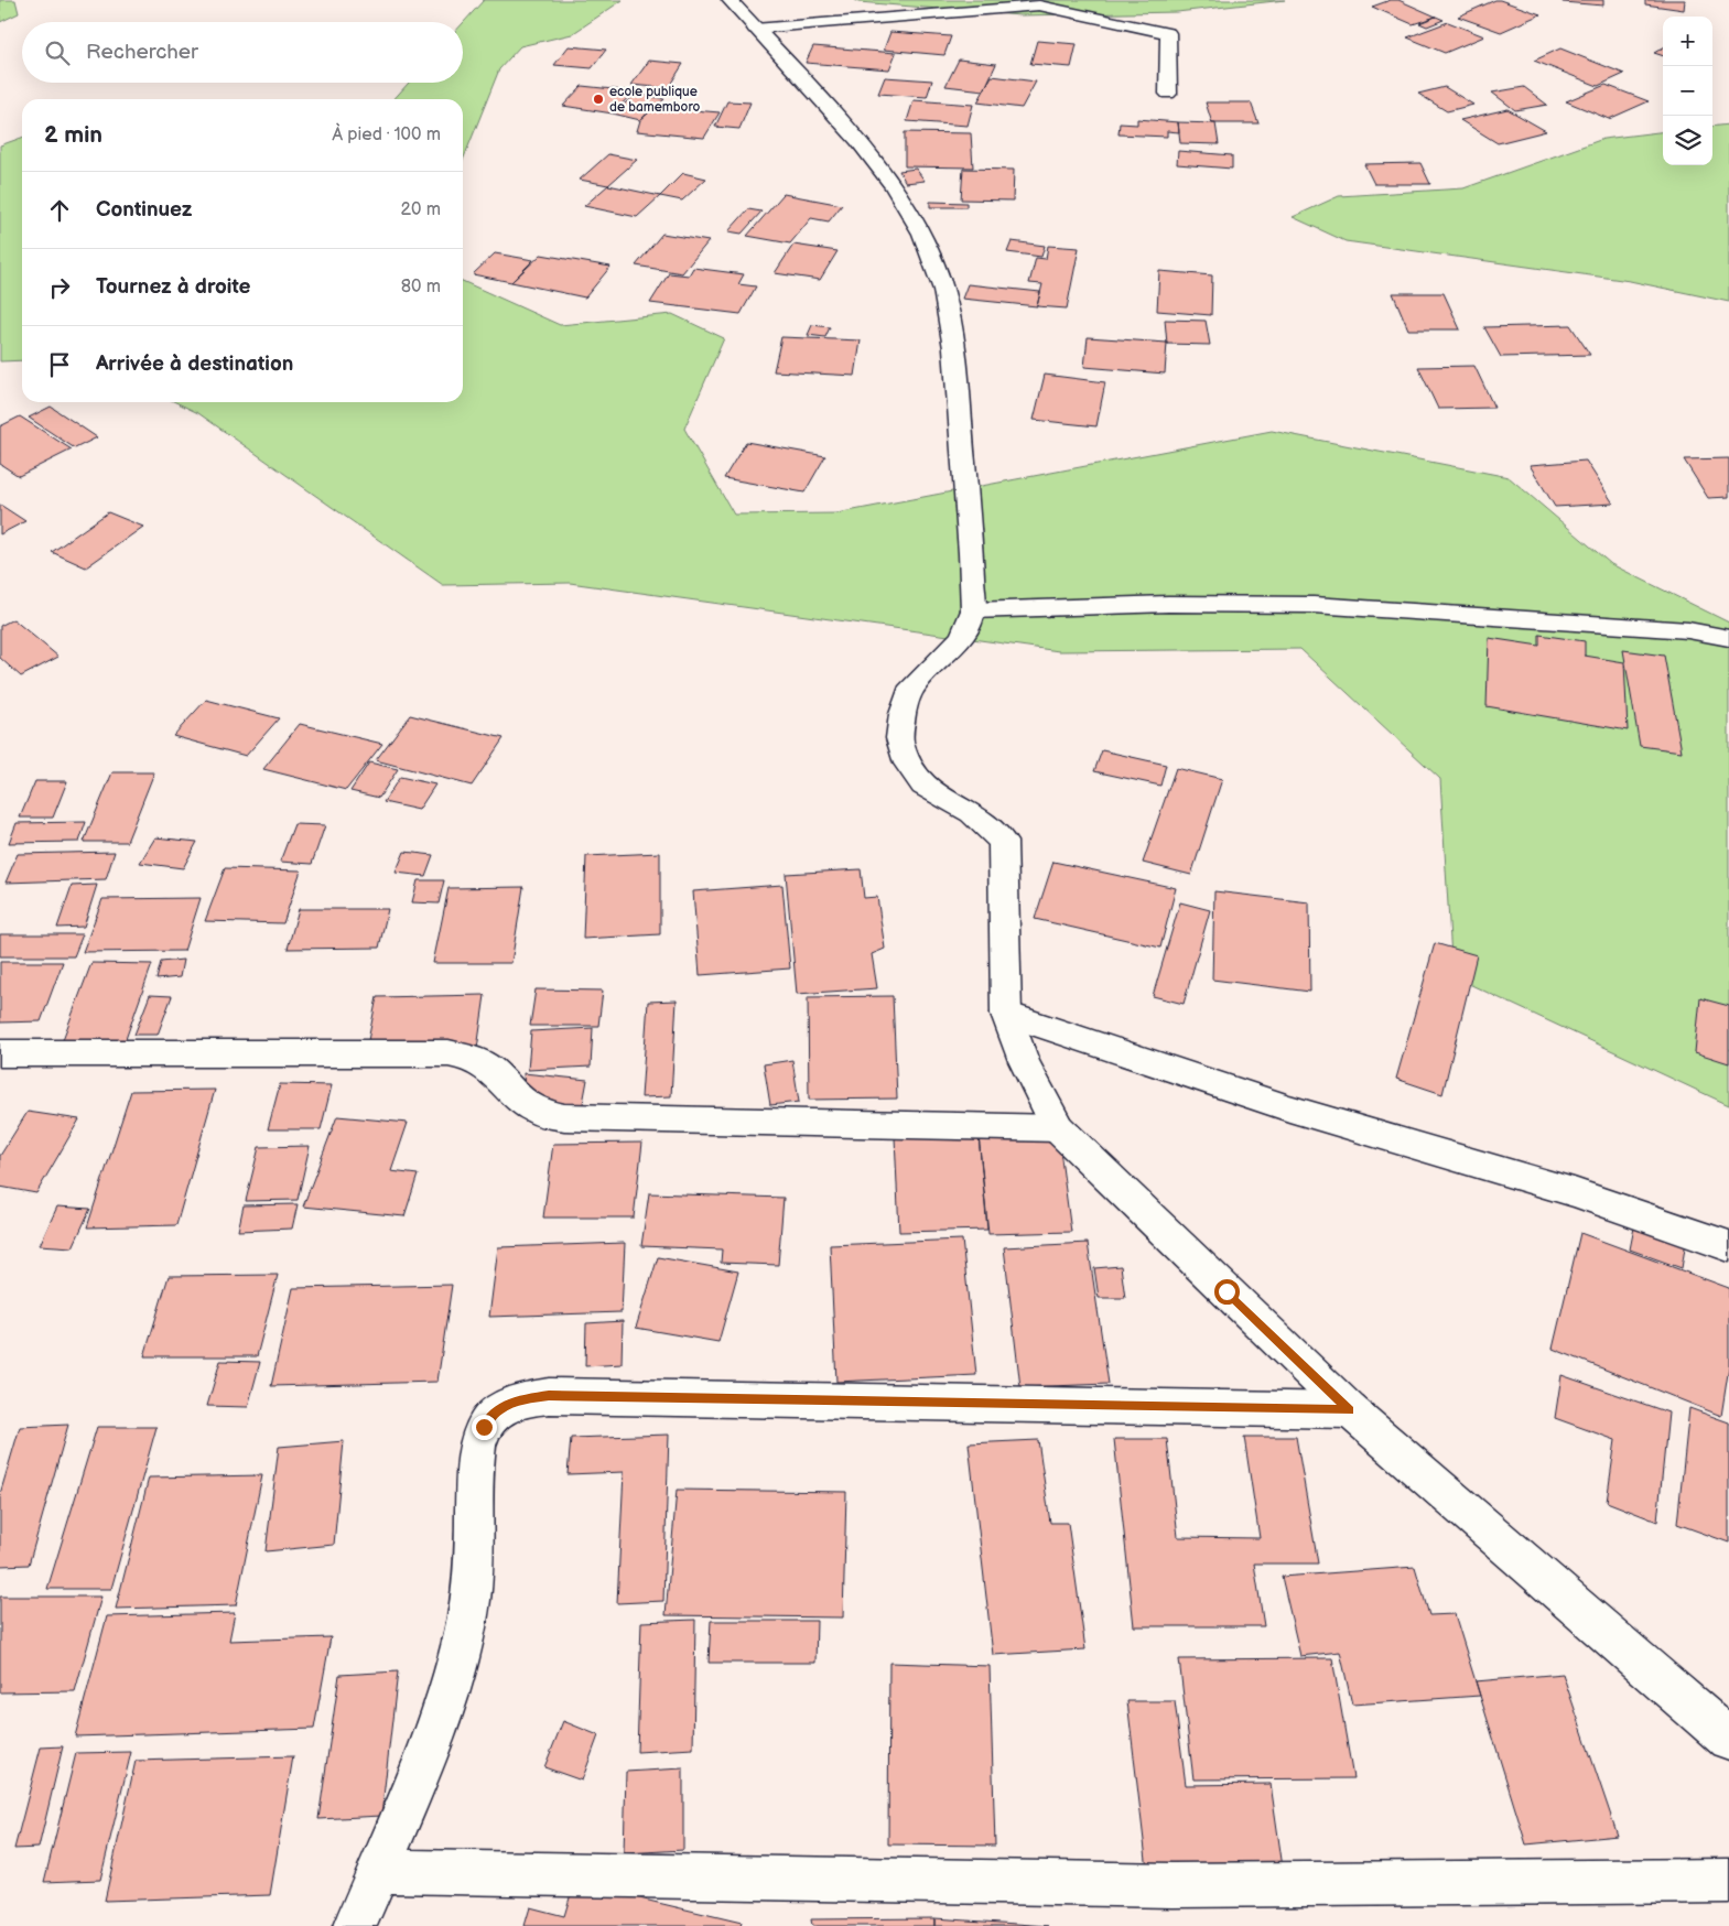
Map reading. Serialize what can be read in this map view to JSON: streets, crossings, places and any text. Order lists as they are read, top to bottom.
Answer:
{
  "places": ["ecole publique de bamemboro"],
  "page": {
    "map_buttons": ["+", "−"],
    "search": "Rechercher",
    "heading": ["2 min", "À pied · 100 m"],
    "list": [
      ["Continuez", "20 m"],
      ["Tournez à droite", "80 m"],
      "Arrivée à destination"
    ]
  }
}
